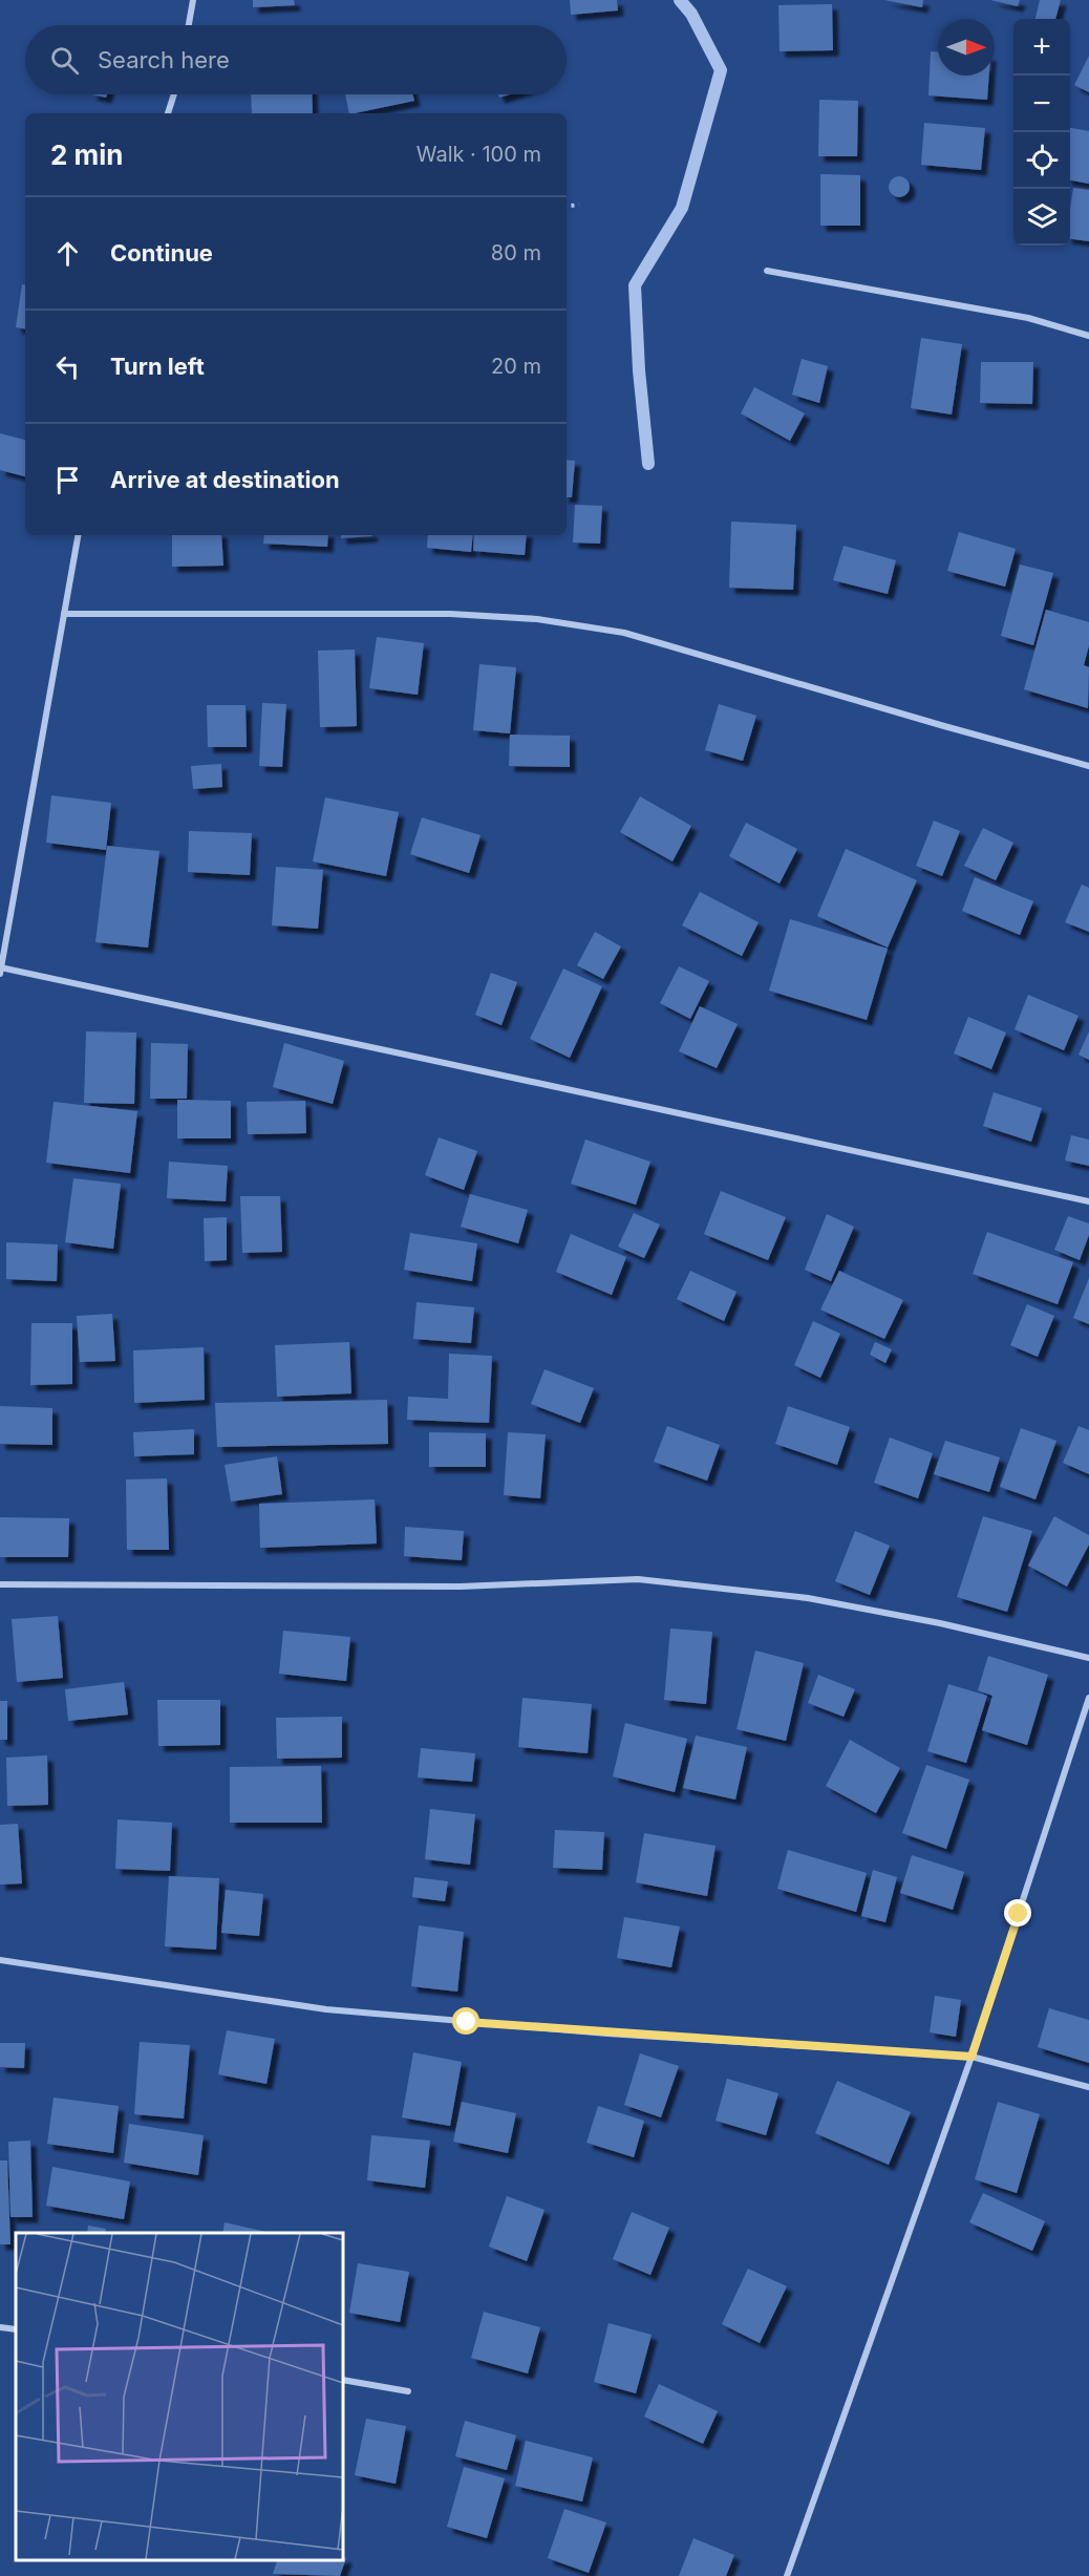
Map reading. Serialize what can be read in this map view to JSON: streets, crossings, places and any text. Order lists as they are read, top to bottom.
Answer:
{
  "north": "right",
  "page": {
    "map_buttons": ["+", "−"],
    "search": "Search here",
    "heading": ["2 min", "Walk · 100 m"],
    "list": [
      ["Continue", "80 m"],
      ["Turn left", "20 m"],
      "Arrive at destination"
    ]
  }
}
